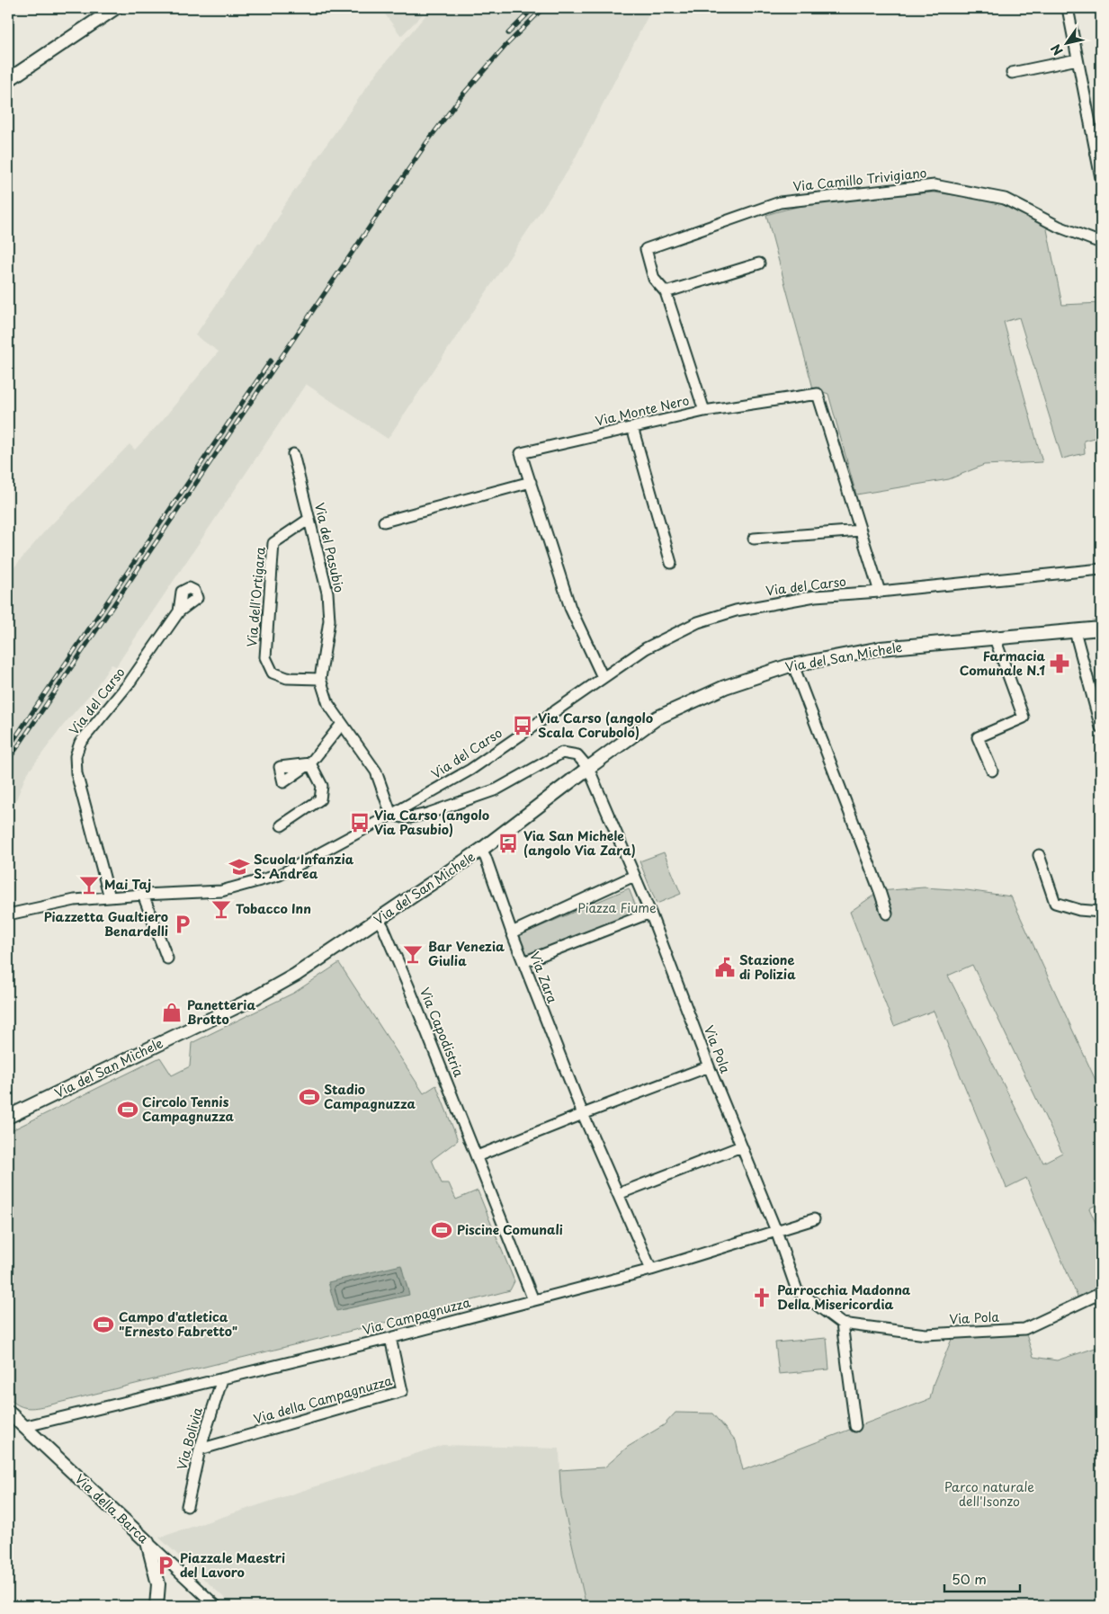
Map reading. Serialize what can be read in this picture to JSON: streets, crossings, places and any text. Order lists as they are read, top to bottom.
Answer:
{
  "streets": {
    "main road": ["Via del San Michele", "Via della Barca"],
    "street": [
      "Via Camillo Trivigiano",
      "Via Monte Nero",
      "Via del Pasubio",
      "Via del Carso",
      "Via dell'Ortigara",
      "Via Zara",
      "Via Capodistria",
      "Via Pola",
      "Via Campagnuzza",
      "Via della Campagnuzza",
      "Via Bolivia"
    ]
  },
  "crossings": [
    ["Via Camillo Trivigiano", "Via Monte Nero"],
    ["Via Monte Nero", "Via del Carso"],
    ["Via del Pasubio", "Via del Carso"],
    ["Via del Pasubio", "Via dell'Ortigara"],
    ["Via del San Michele", "Via Zara"],
    ["Via del San Michele", "Via Capodistria"],
    ["Via del San Michele", "Via Pola"],
    ["Via Zara", "Via Campagnuzza"],
    ["Via Capodistria", "Via Campagnuzza"],
    ["Via Pola", "Via Campagnuzza"],
    ["Via Campagnuzza", "Via della Campagnuzza"],
    ["Via Campagnuzza", "Via Bolivia"],
    ["Via Campagnuzza", "Via della Barca"],
    ["Via della Campagnuzza", "Via Bolivia"]
  ],
  "parks": ["Piazza Fiume", "Parco naturale dell'Isonzo"],
  "places": {
    "pharmacy": ["Farmacia Comunale N.1"],
    "bus stop": ["Via Carso (angolo Scala Corubolo)", "Via Carso (angolo Via Pasubio)", "Via San Michele (angolo Via Zara)"],
    "school or university": ["Scuola Infanzia S. Andrea"],
    "bar": ["Mai Taj", "Tobacco Inn", "Bar Venezia Giulia"],
    "parking": ["Piazzetta Gualtiero Benardelli", "Piazzale Maestri del Lavoro"],
    "public building": ["Stazione di Polizia"],
    "shop": ["Panetteria Brotto"],
    "sports": [
      "Stadio Campagnuzza",
      "Circolo Tennis Campagnuzza",
      "Piscine Comunali",
      "Campo d'atletica \"Ernesto Fabretto\""
    ],
    "church": ["Parrocchia Madonna Della Misericordia"]
  },
  "scale_bar": "50 m",
  "north": "bottom left"
}
